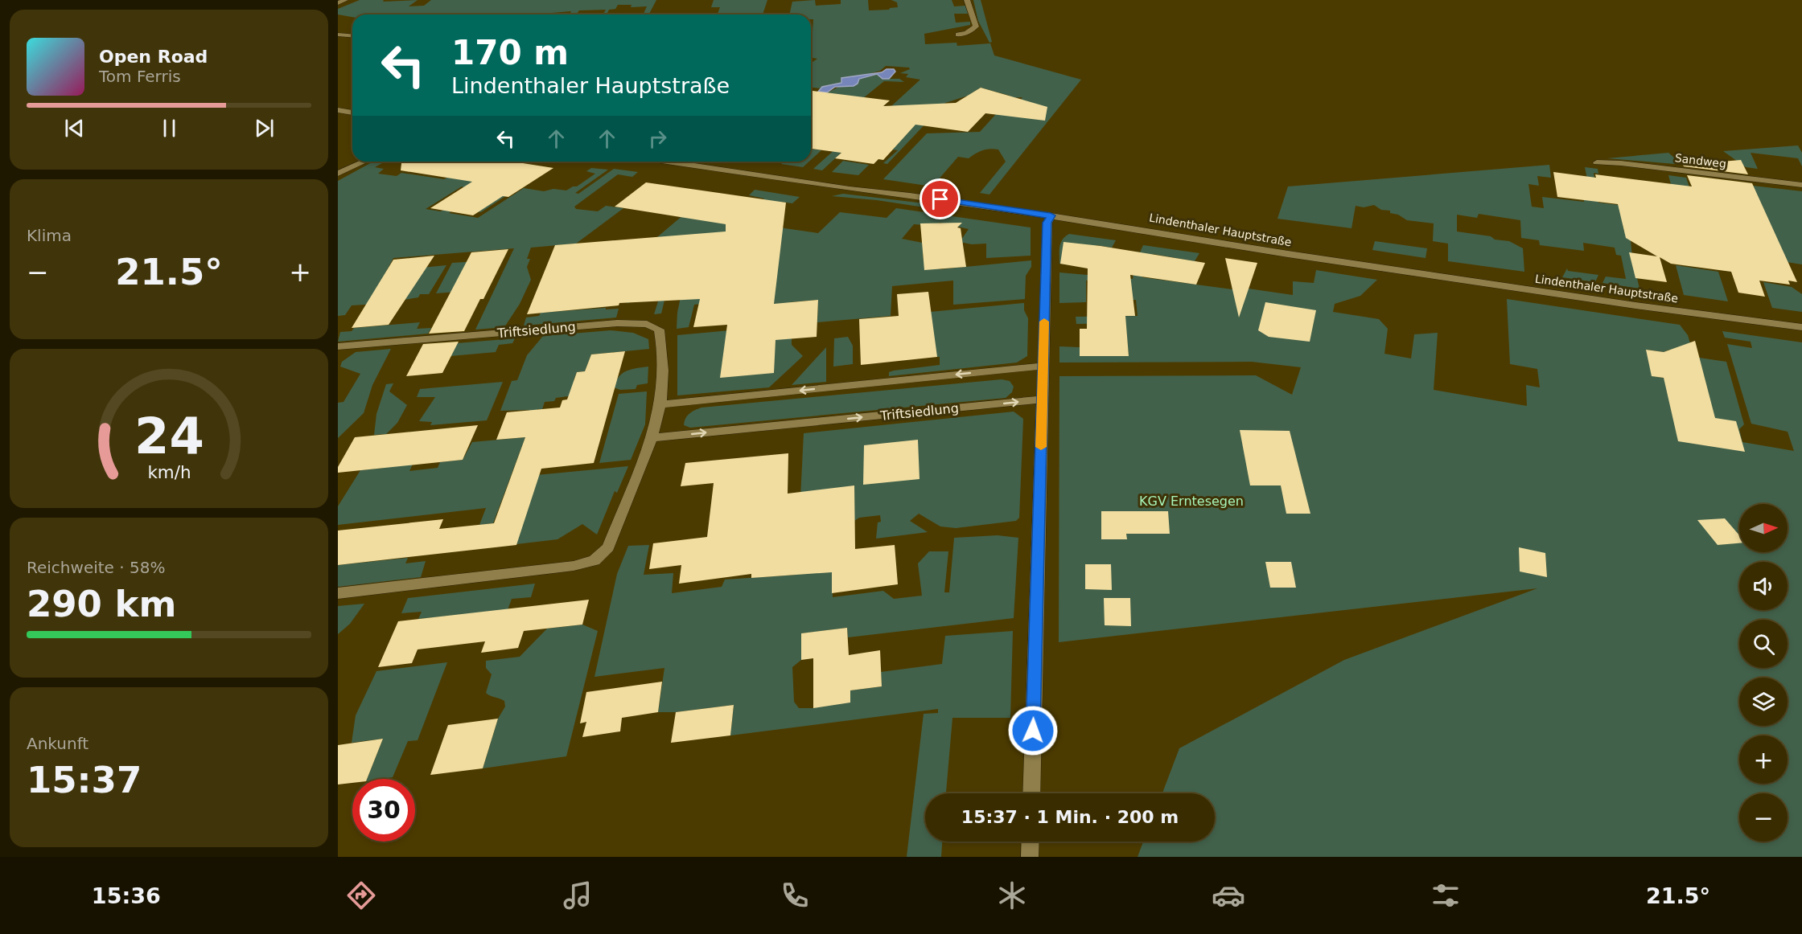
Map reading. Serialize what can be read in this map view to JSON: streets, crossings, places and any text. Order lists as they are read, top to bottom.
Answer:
{
  "streets": {
    "street": ["Sandweg", "Lindenthaler Hauptstraße", "Triftsiedlung"]
  },
  "parks": ["KGV Erntesegen"],
  "north": "right",
  "page": {
    "turn": ["170 m", "Lindenthaler Hauptstraße"],
    "song": ["Open Road", "Tom Ferris"],
    "tile": [
      "Klima",
      ["Reichweite · 58%", "290 km"],
      ["Ankunft", "15:37"]
    ],
    "heat": ["−", "21.5°", "+"],
    "map_buttons": ["+", "−"],
    "limit": "30",
    "trip": "15:37 · 1 Min. · 200 m",
    "tabs": ["15:36", "21.5°"],
    "gauge": ["24", "km/h"]
  }
}
